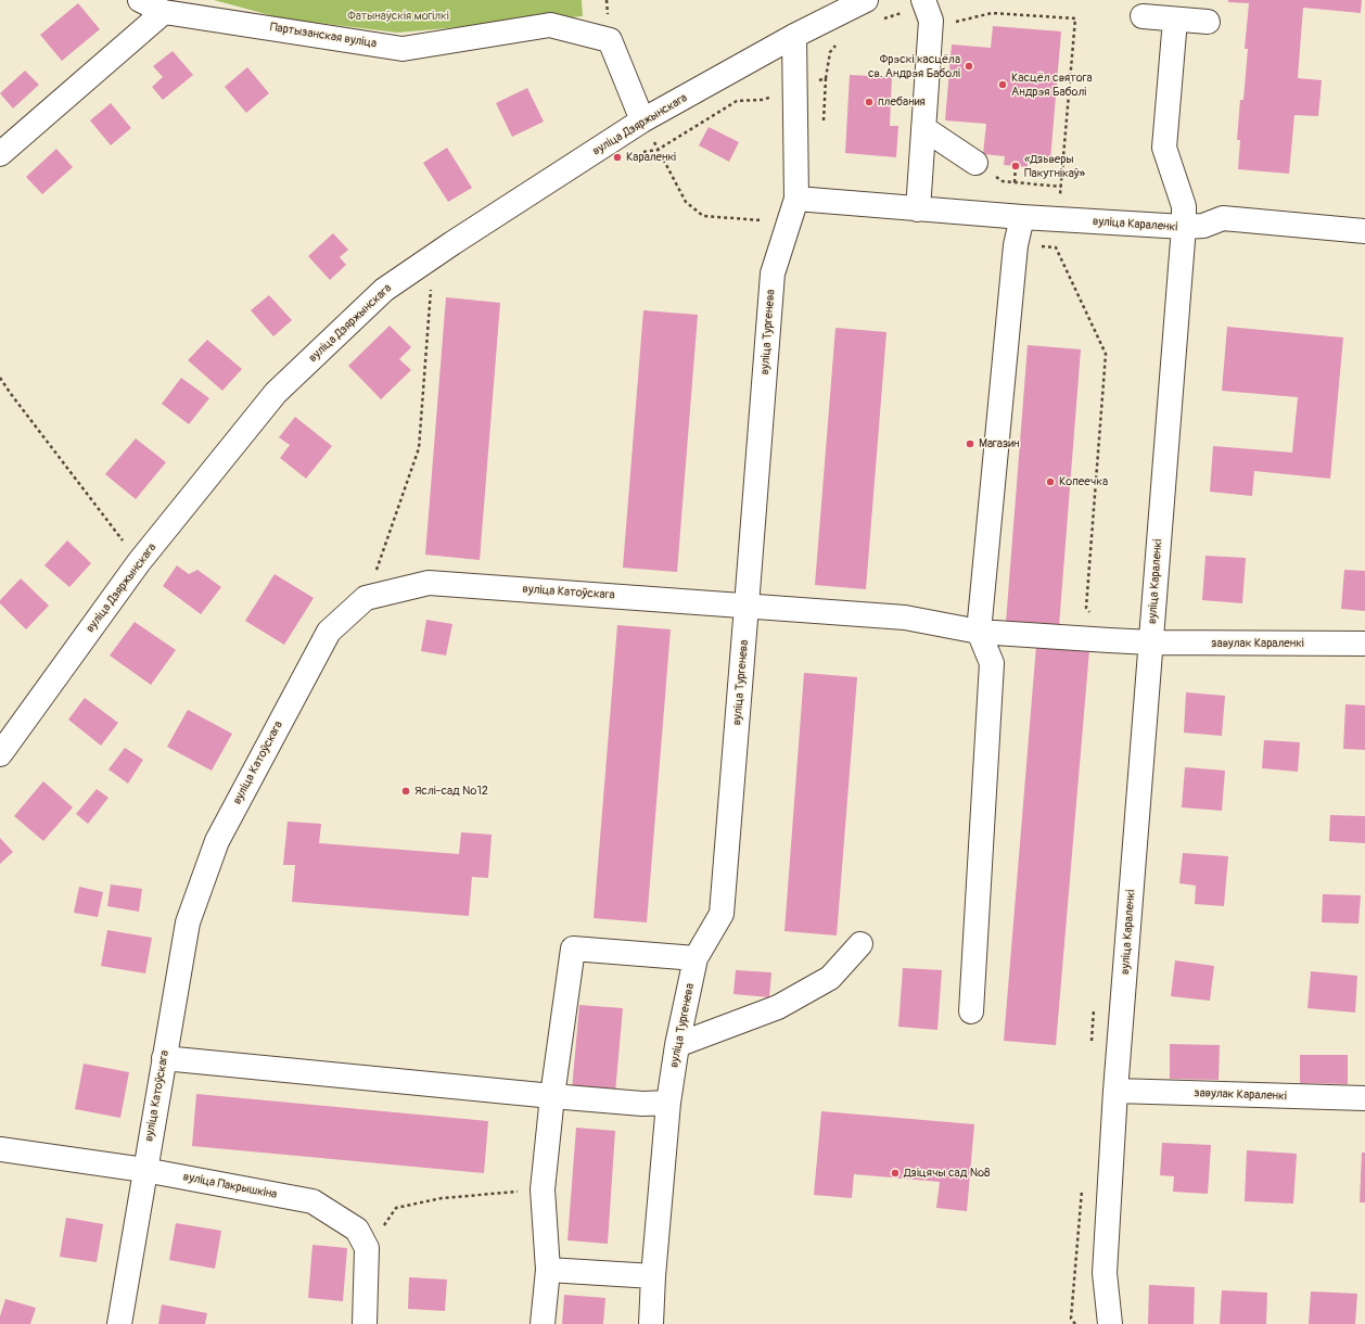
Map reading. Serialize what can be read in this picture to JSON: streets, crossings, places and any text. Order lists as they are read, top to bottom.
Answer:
{
  "streets": {
    "street": [
      "Партызанская вуліца",
      "вуліца Дзяржынскага",
      "вуліца Караленкі",
      "вуліца Тургенева",
      "вуліца Катоўскага",
      "завулак Караленкі",
      "вуліца Пакрышкіна"
    ]
  },
  "crossings": [
    ["Партызанская вуліца", "вуліца Дзяржынскага"],
    ["вуліца Дзяржынскага", "вуліца Тургенева"],
    ["вуліца Караленкі", "вуліца Тургенева"],
    ["вуліца Караленкі", "завулак Караленкі"],
    ["вуліца Тургенева", "вуліца Катоўскага"],
    ["вуліца Катоўскага", "завулак Караленкі"],
    ["вуліца Катоўскага", "вуліца Пакрышкіна"]
  ],
  "parks": ["Фатынаўскія могілкі"],
  "places": [
    "Фрэскі касцёла св. Андрэя Баболі",
    "Касцёл святога Андрэя Баболі",
    "плебания",
    "Караленкі",
    "«Дзьверы Пакутнікаў»",
    "Магазин",
    "Копеечка",
    "Яслі-сад №12",
    "Дзіцячы сад №8"
  ]
}
